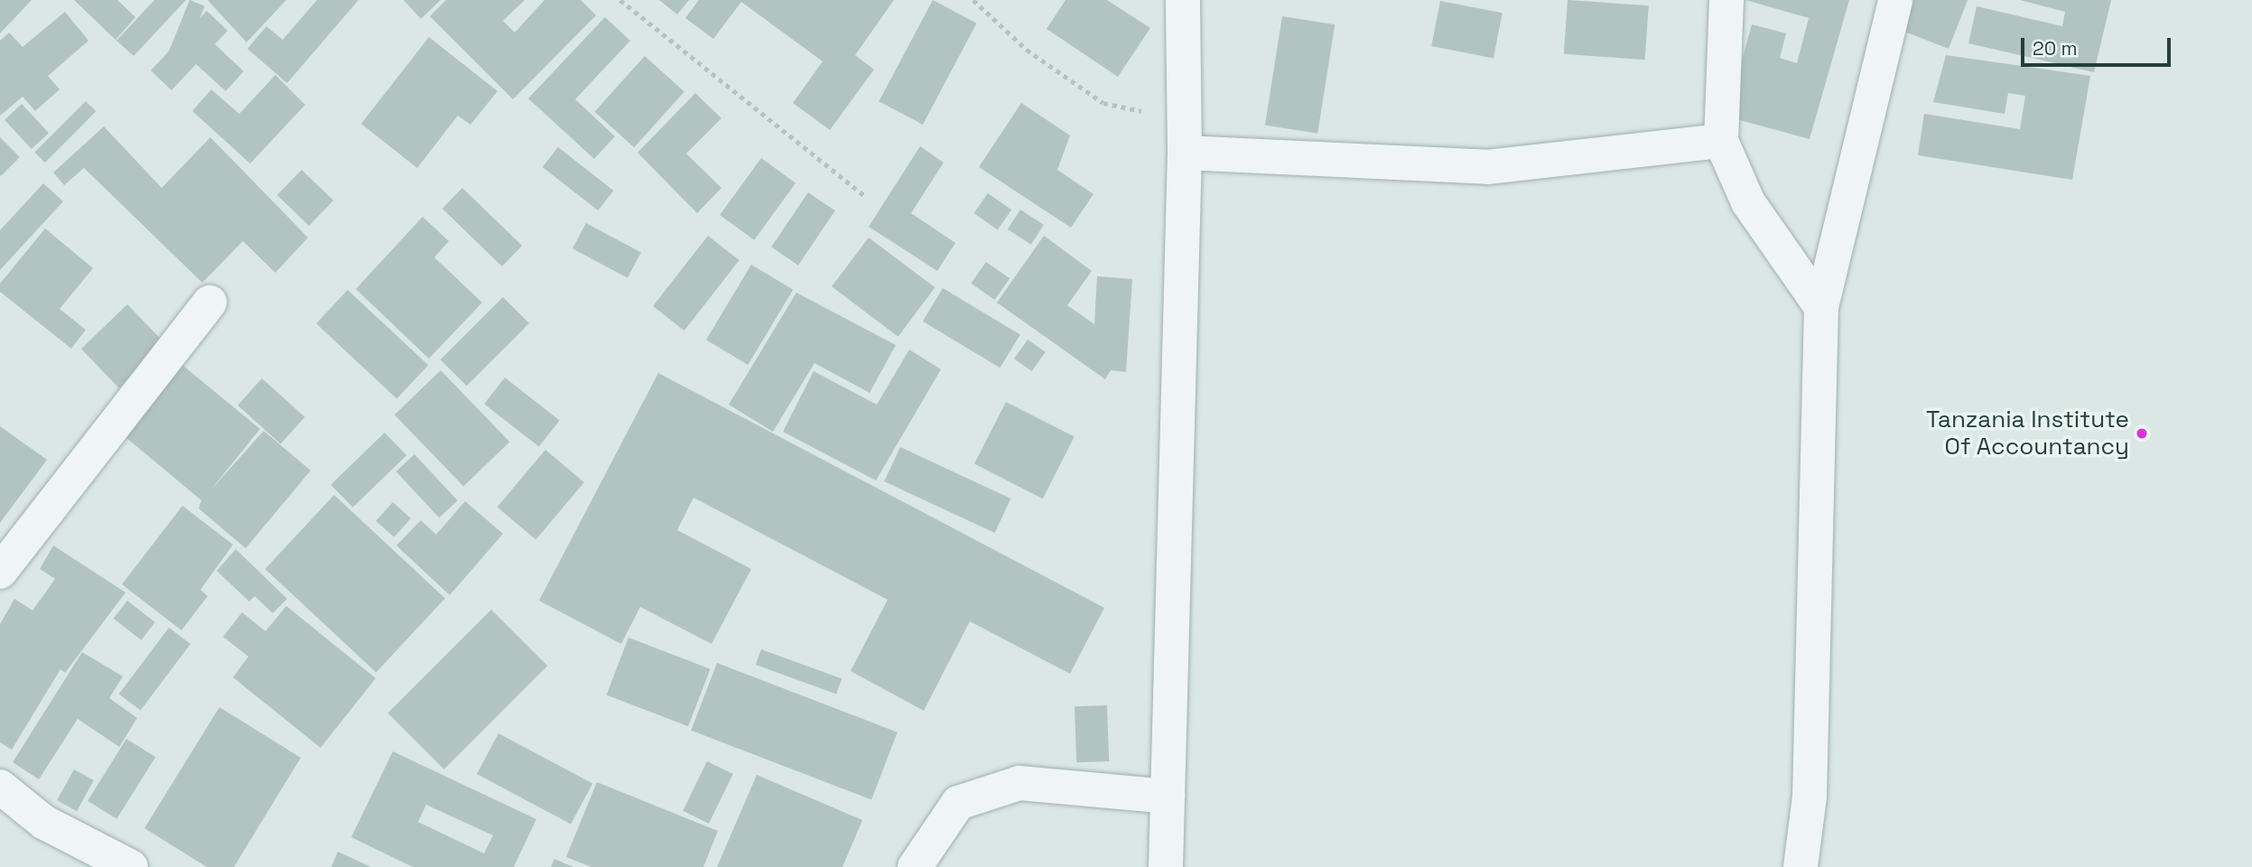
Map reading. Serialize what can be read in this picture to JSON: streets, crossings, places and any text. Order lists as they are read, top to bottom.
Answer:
{
  "places": ["Tanzania Institute Of Accountancy"],
  "scale_bar": "20 m"
}
